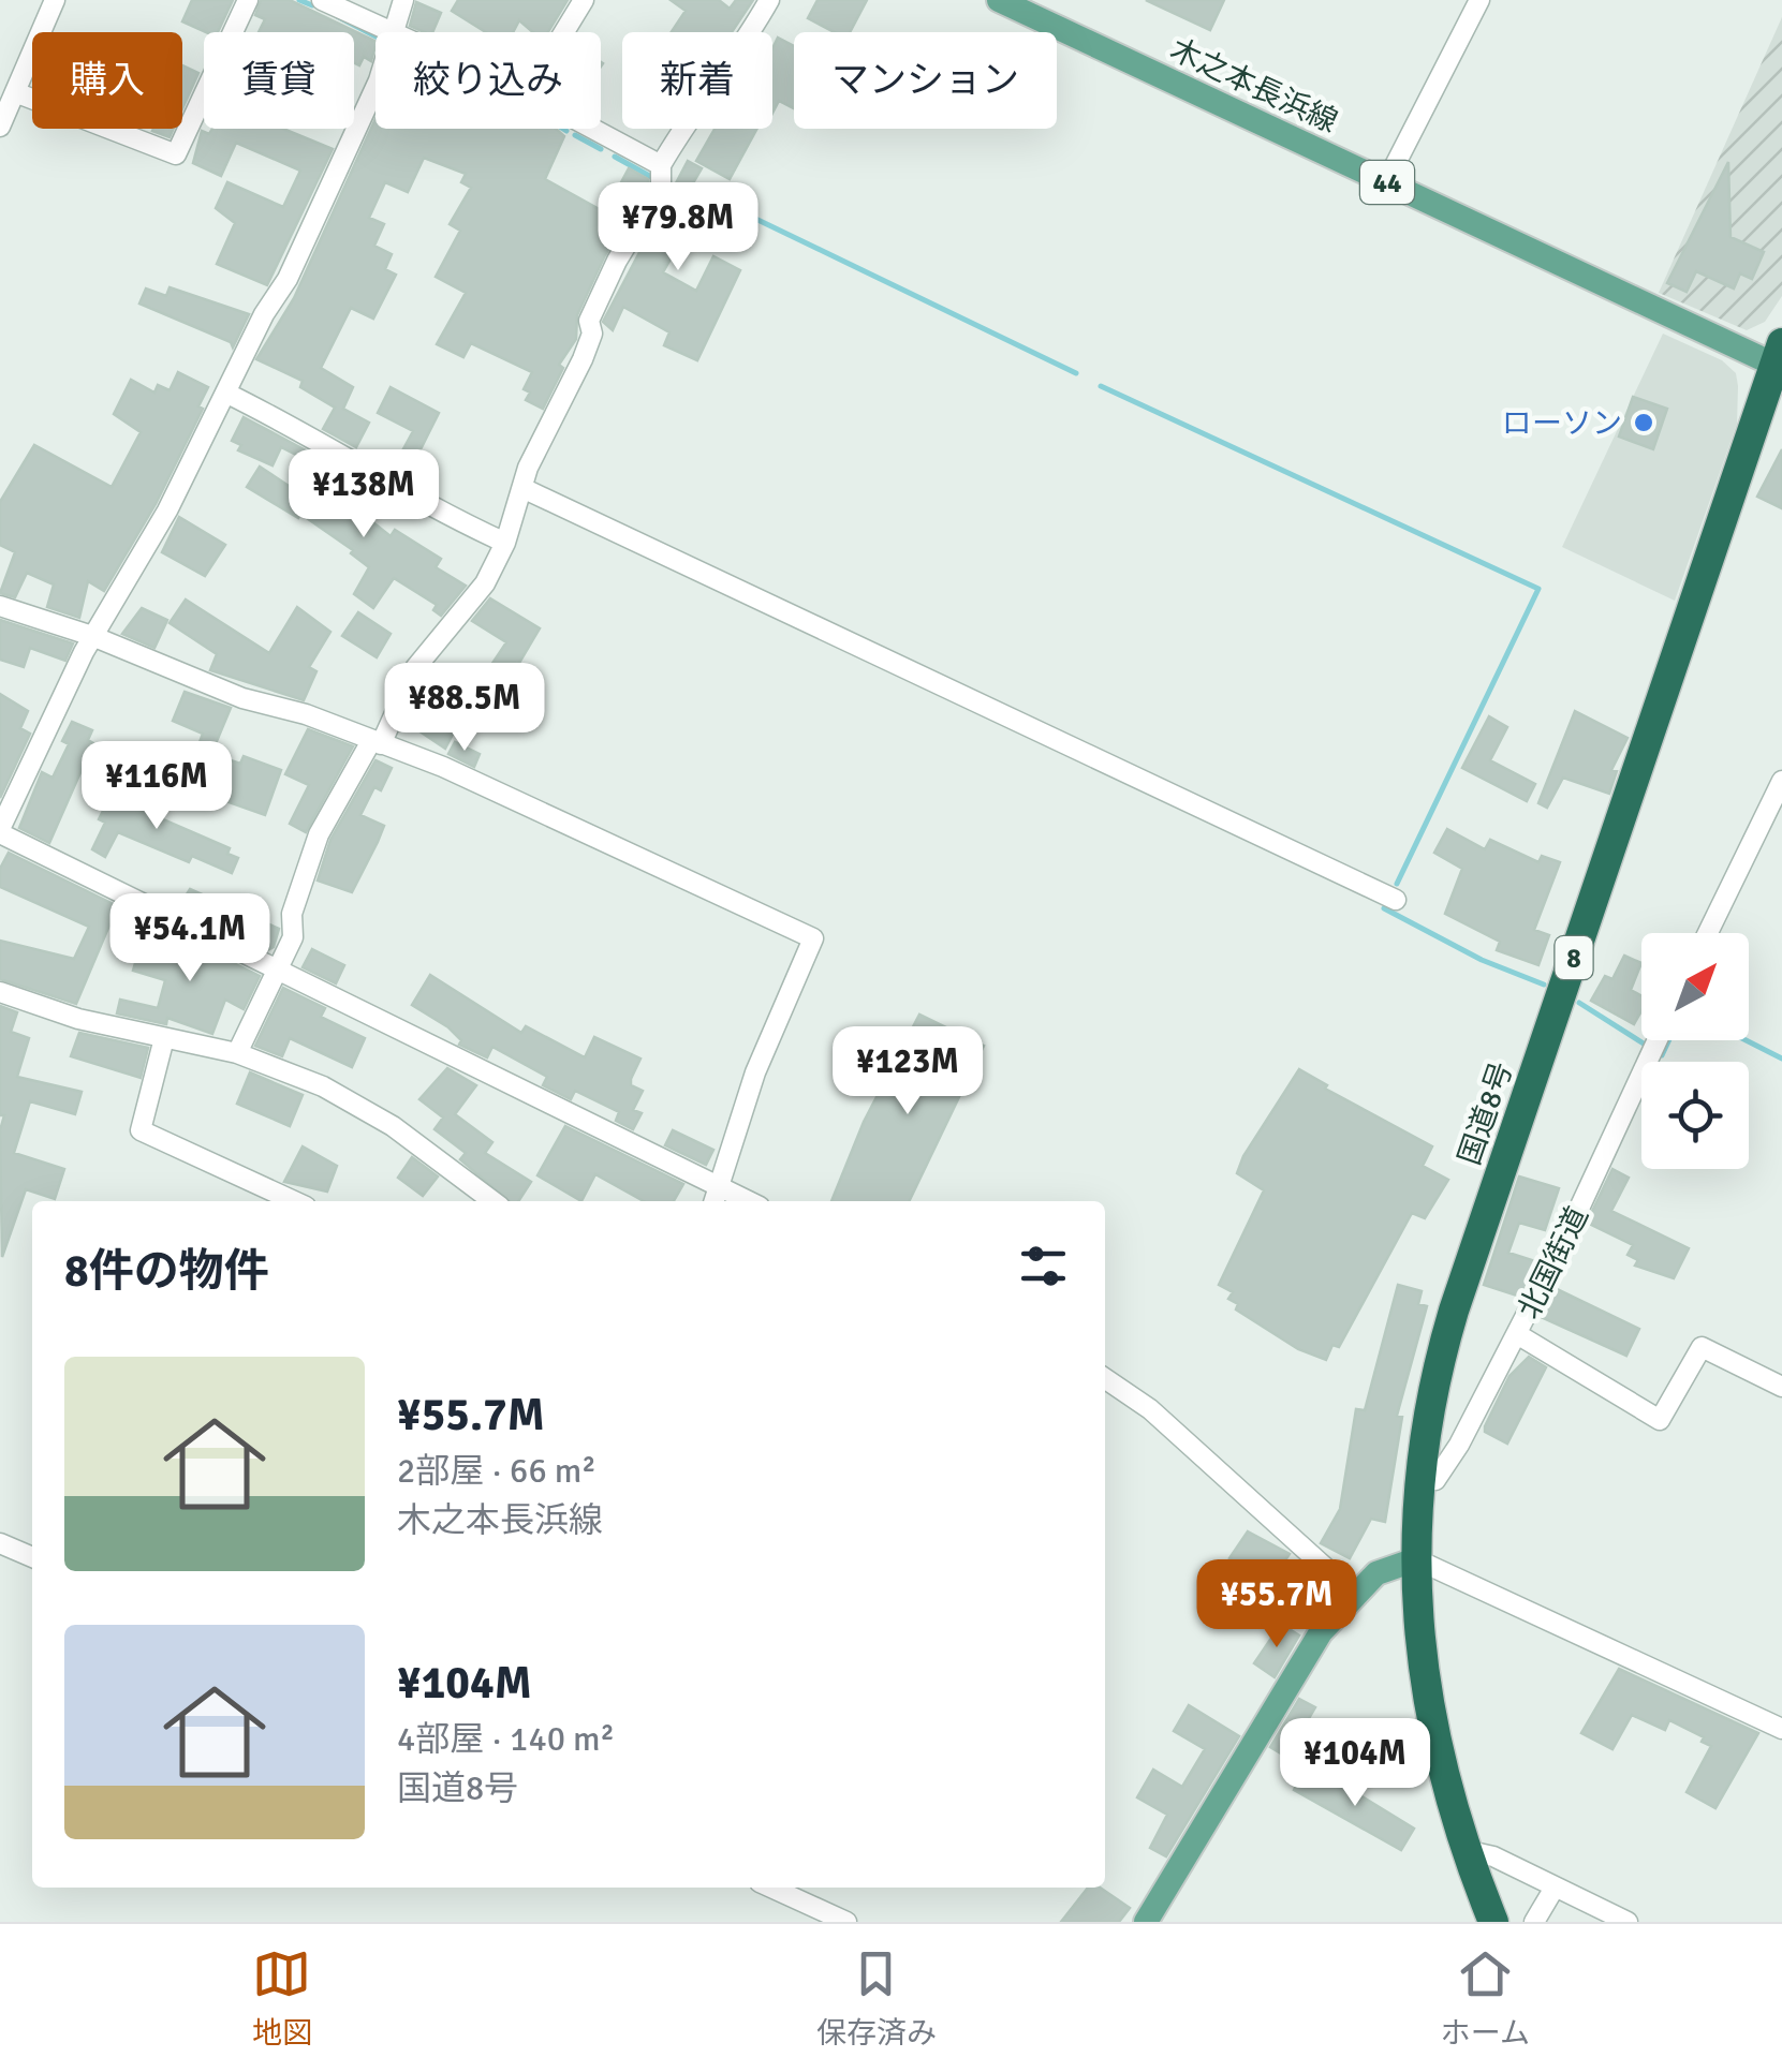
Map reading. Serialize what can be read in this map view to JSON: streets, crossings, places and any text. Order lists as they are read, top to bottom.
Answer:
{
  "streets": {
    "highway": ["8", "国道8号"],
    "main road": ["木之本長浜線", "44"],
    "street": ["北国街道"]
  },
  "crossings": [
    ["木之本長浜線", "国道8号"],
    ["国道8号", "北国街道"]
  ],
  "places": ["ローソン"],
  "north": "top right",
  "page": {
    "chip": [
      "購入",
      "賃貸",
      "絞り込み",
      "新着",
      "マンション"
    ],
    "price": [
      "¥79.8M",
      "¥138M",
      "¥88.5M",
      "¥116M",
      "¥54.1M",
      "¥123M",
      "¥55.7M",
      "¥104M"
    ],
    "heading": "8件の物件",
    "list": [
      {
        "name": "¥55.7M",
        "note": "2部屋 · 66 m² · 木之本長浜線"
      },
      {
        "name": "¥104M",
        "note": "4部屋 · 140 m² · 国道8号"
      }
    ],
    "tabs": ["地図", "保存済み", "ホーム"]
  }
}
